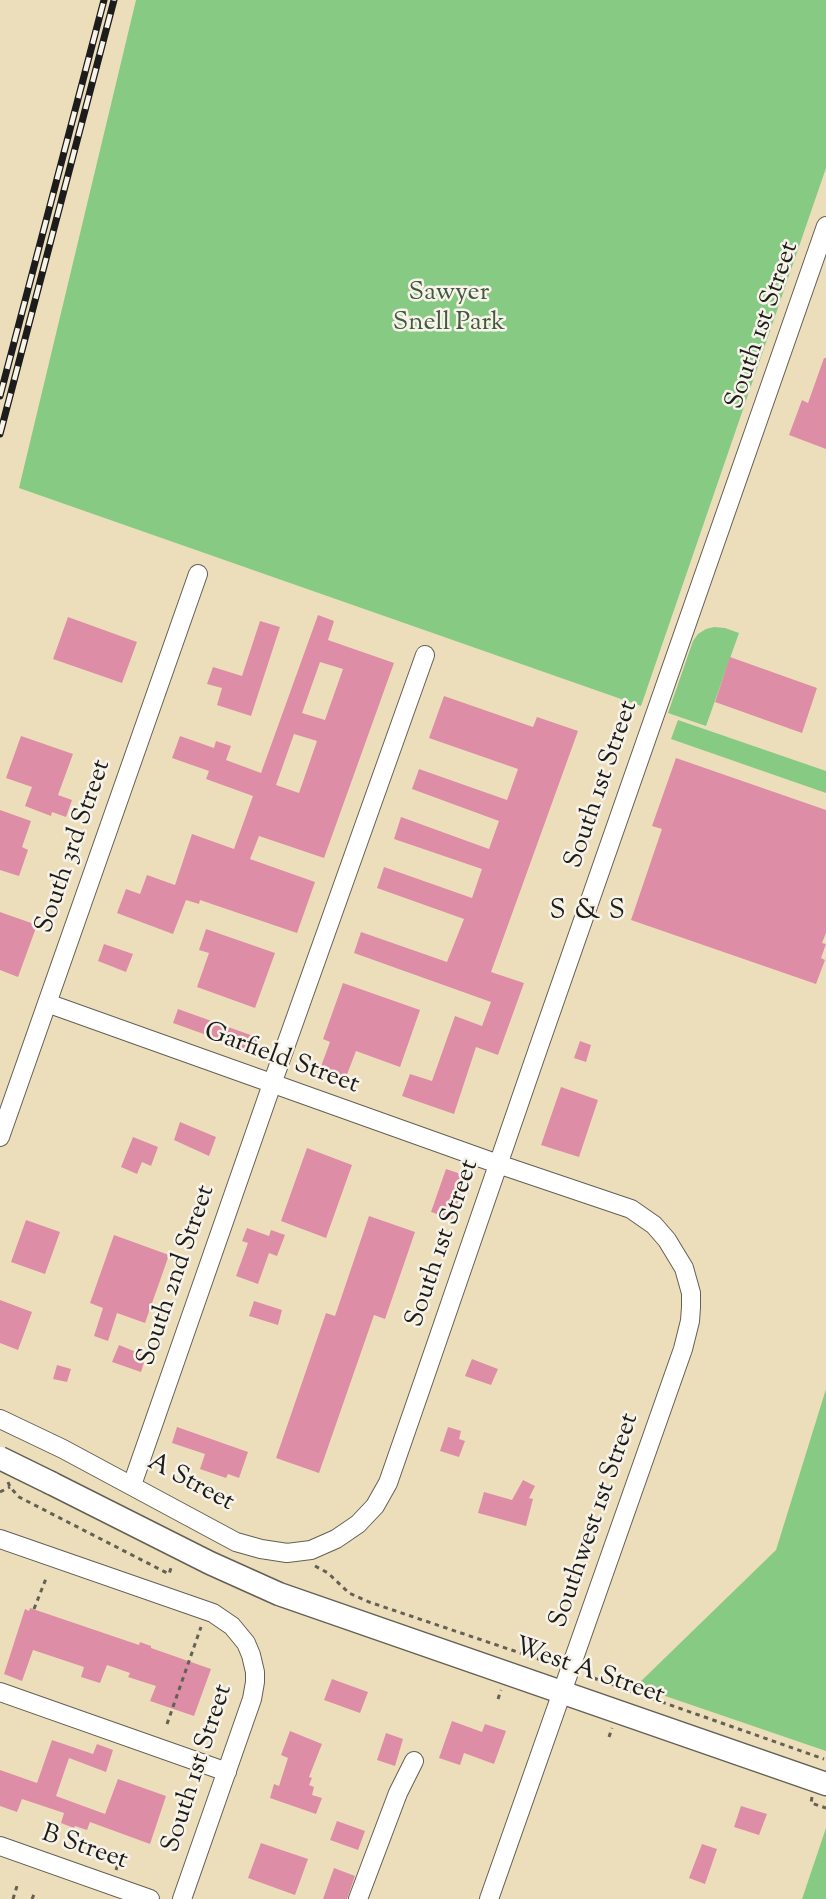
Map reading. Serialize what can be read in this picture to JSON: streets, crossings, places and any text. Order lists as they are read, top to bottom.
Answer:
{
  "streets": {
    "main road": ["West A Street"],
    "street": [
      "South 1st Street",
      "South 3rd Street",
      "Garfield Street",
      "South 2nd Street",
      "A Street",
      "Southwest 1st Street",
      "B Street"
    ]
  },
  "crossings": [
    ["South 1st Street", "Garfield Street"],
    ["South 1st Street", "A Street"],
    ["South 3rd Street", "Garfield Street"],
    ["Garfield Street", "South 2nd Street"],
    ["Garfield Street", "Southwest 1st Street"],
    ["South 2nd Street", "A Street"],
    ["Southwest 1st Street", "West A Street"]
  ],
  "districts": ["S & S"],
  "parks": ["Sawyer Snell Park"]
}
